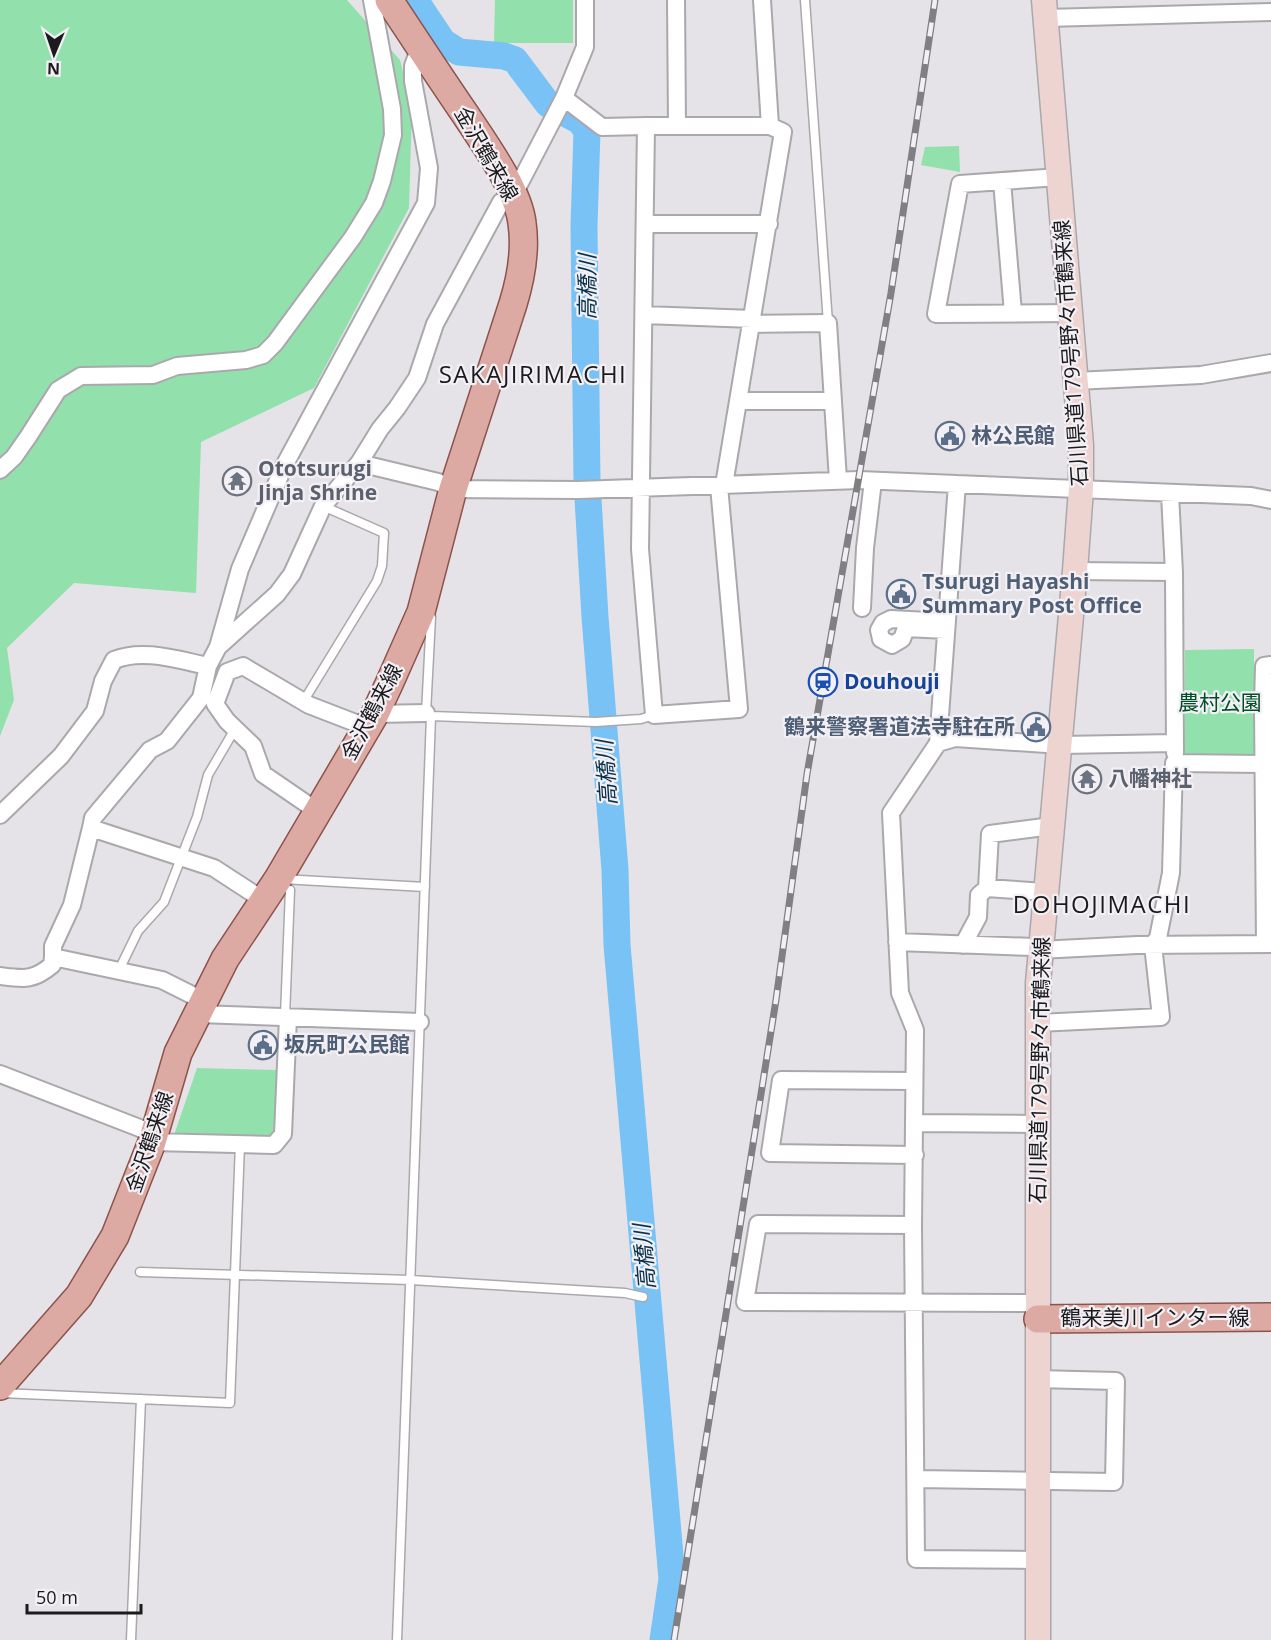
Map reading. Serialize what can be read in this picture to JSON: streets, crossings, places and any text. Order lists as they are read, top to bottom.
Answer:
{
  "streets": {
    "main road": ["金沢鶴来線", "石川県道179号野々市鶴来線", "鶴来美川インター線"]
  },
  "crossings": [
    ["石川県道179号野々市鶴来線", "鶴来美川インター線"]
  ],
  "districts": ["SAKAJIRIMACHI", "DOHOJIMACHI"],
  "water": ["高橋川"],
  "parks": ["農村公園"],
  "places": {
    "public building": [
      "林公民館",
      "Tsurugi Hayashi Summary Post Office",
      "鶴来警察署道法寺駐在所",
      "坂尻町公民館"
    ],
    "temple": ["Ototsurugi Jinja Shrine", "八幡神社"],
    "station": ["Douhouji"]
  },
  "scale_bar": "50 m",
  "north": "bottom"
}
